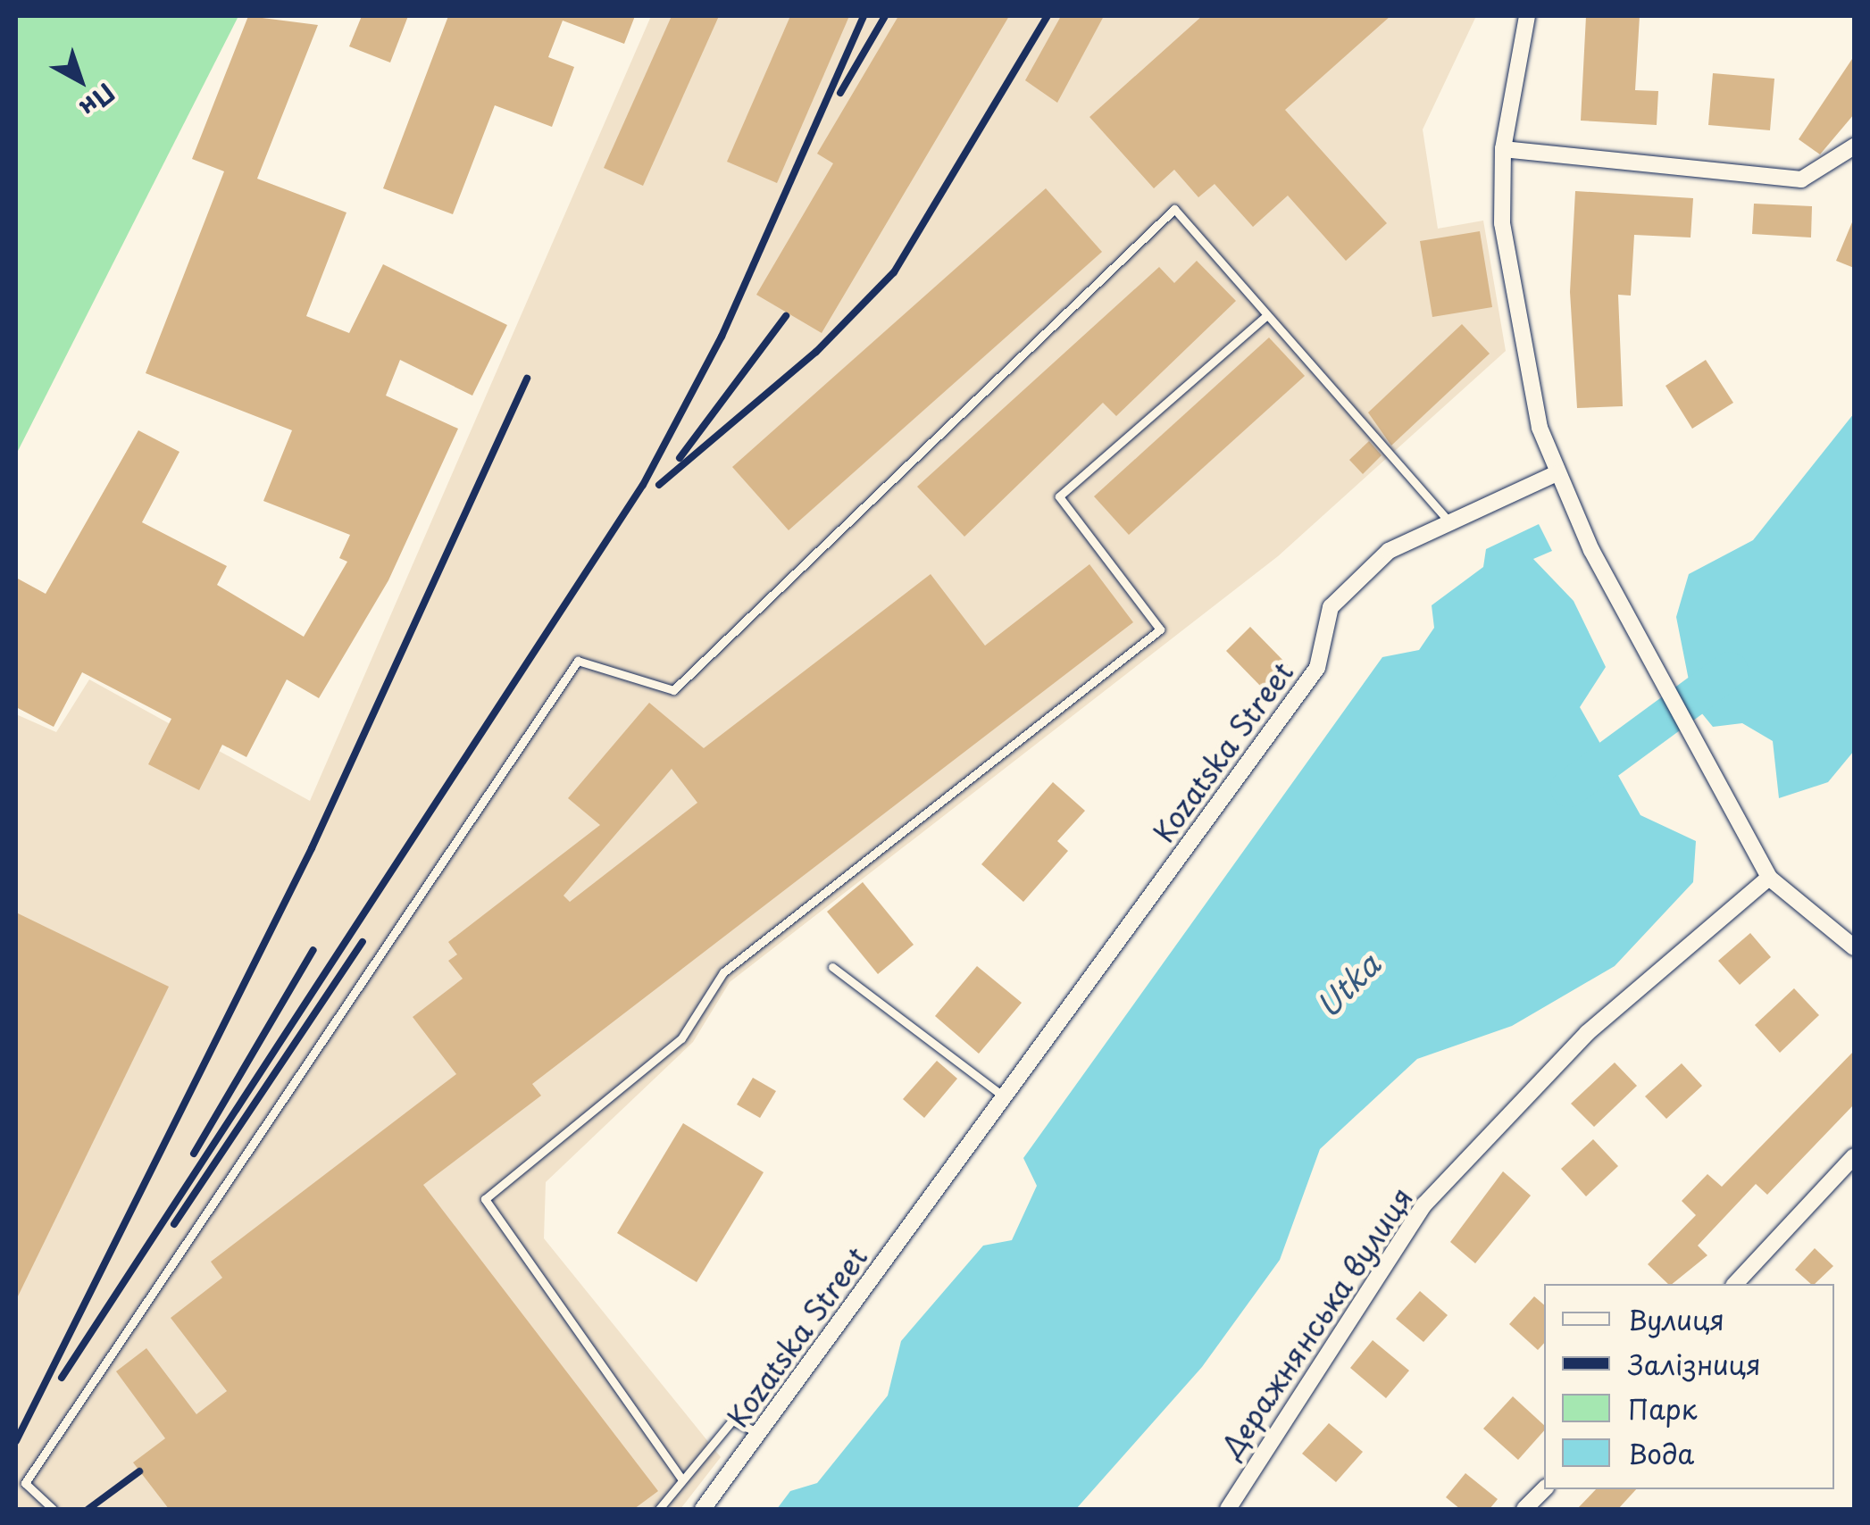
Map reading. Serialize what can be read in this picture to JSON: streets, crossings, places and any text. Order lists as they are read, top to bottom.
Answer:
{
  "streets": {
    "street": ["Kozatska Street", "Деражнянська вулиця"]
  },
  "water": ["Utka"],
  "legend": [
    "Вулиця",
    "Залізниця",
    "Парк",
    "Вода"
  ],
  "north": "bottom right"
}
